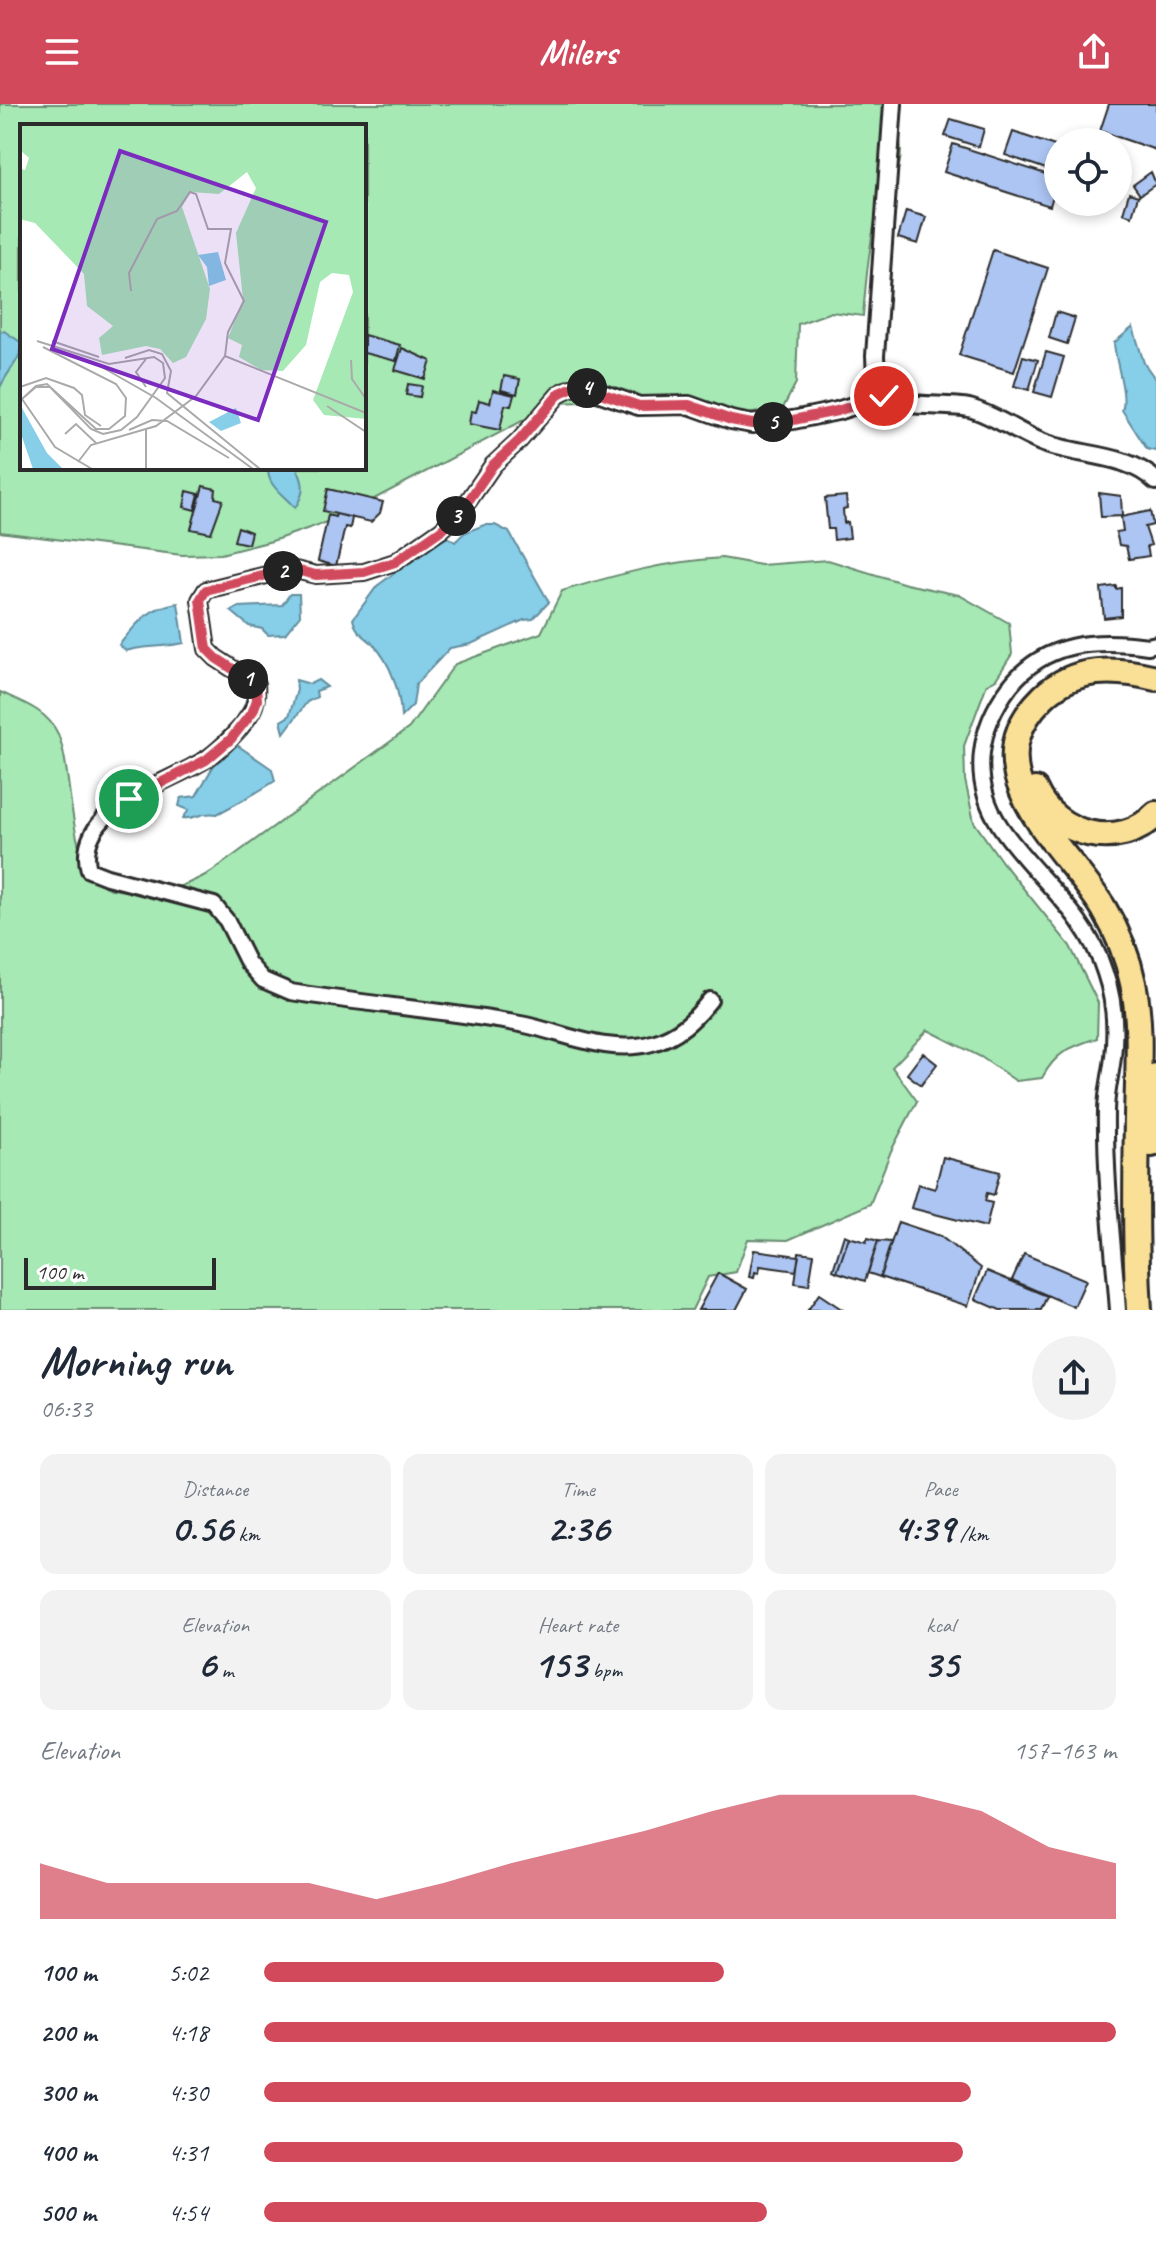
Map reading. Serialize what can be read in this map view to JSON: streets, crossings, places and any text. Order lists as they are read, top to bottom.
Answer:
{
  "scale_bar": "100 m",
  "page": {
    "header": "Milers",
    "pins": [
      "4",
      "5",
      "3",
      "2",
      "1"
    ],
    "scale": "100 m",
    "heading": ["Morning run", "06:33"],
    "stats": [
      ["Distance", "0.56 km"],
      ["Time", "2:36"],
      ["Pace", "4:39 /km"],
      ["Elevation", "6 m"],
      ["Heart rate", "153 bpm"],
      ["kcal", "35"]
    ],
    "chart": ["Elevation", "157–163 m"],
    "list": [
      {
        "name": "100 m",
        "note": "5:02"
      },
      {
        "name": "200 m",
        "note": "4:18"
      },
      {
        "name": "300 m",
        "note": "4:30"
      },
      {
        "name": "400 m",
        "note": "4:31"
      },
      {
        "name": "500 m",
        "note": "4:54"
      }
    ]
  }
}
